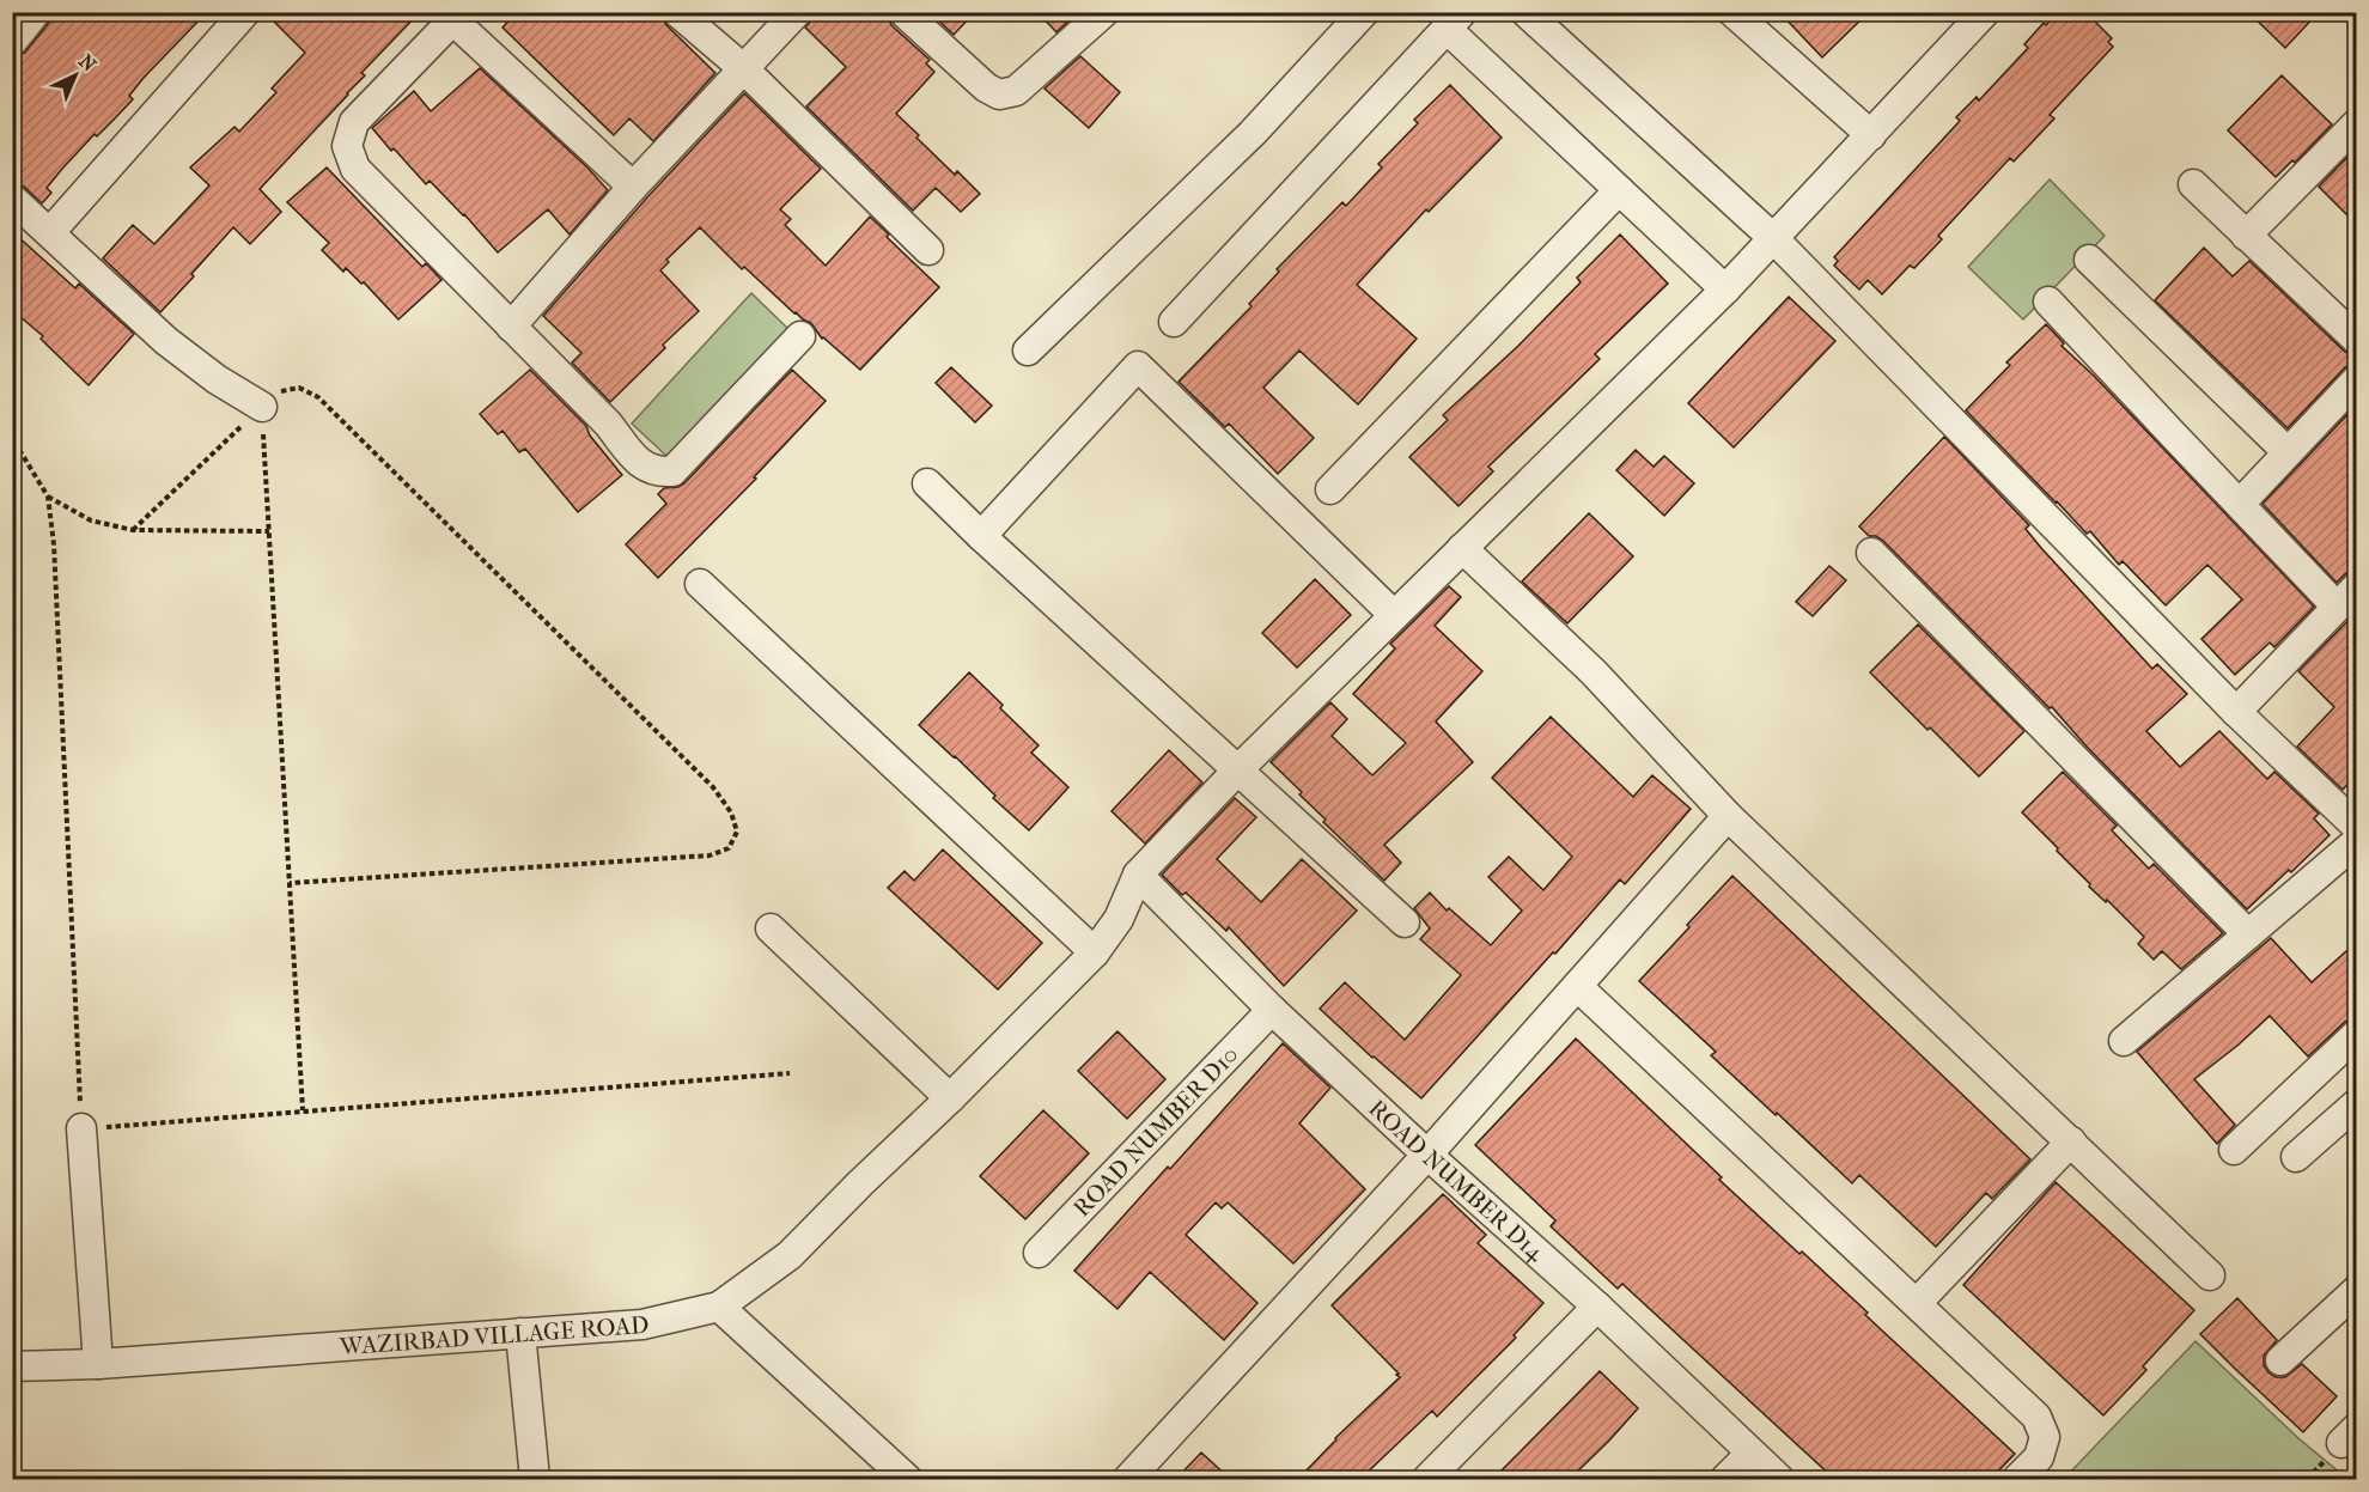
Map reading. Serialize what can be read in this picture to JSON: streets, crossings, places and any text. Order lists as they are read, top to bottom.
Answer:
{
  "streets": {
    "street": ["ROAD NUMBER D10", "ROAD NUMBER D14", "WAZIRBAD VILLAGE ROAD"]
  },
  "crossings": [
    ["ROAD NUMBER D10", "ROAD NUMBER D14"]
  ],
  "north": "top right"
}
